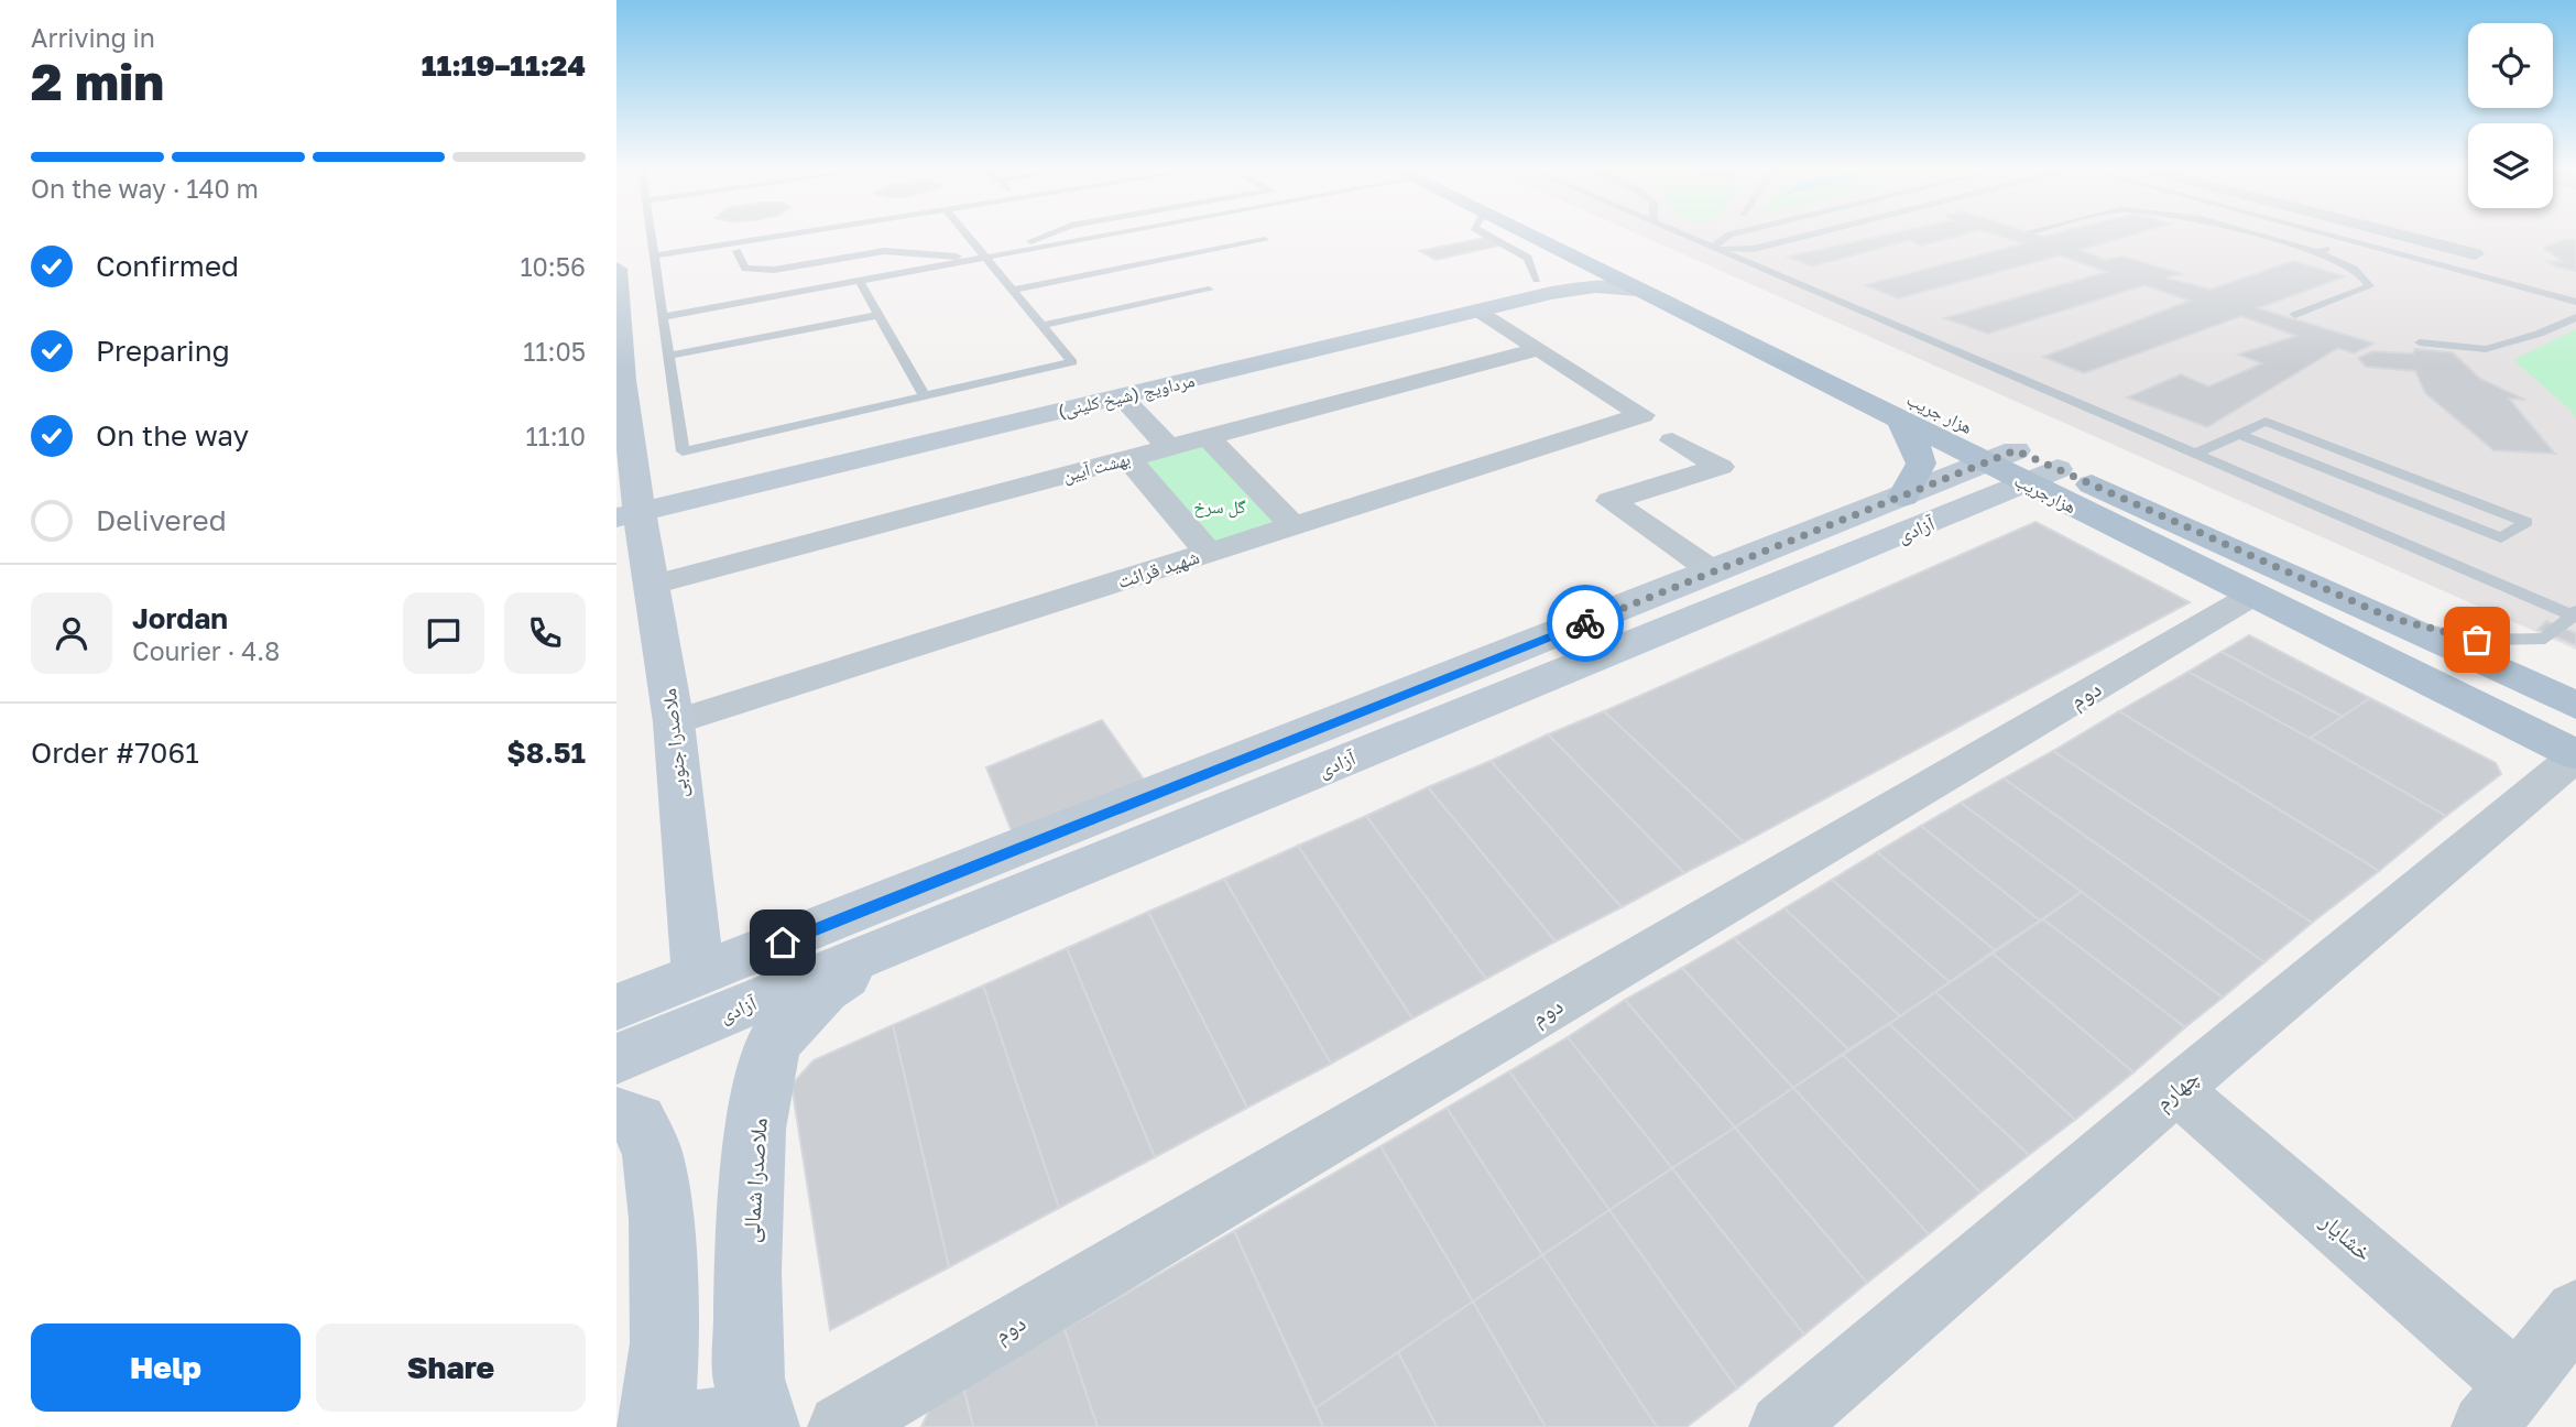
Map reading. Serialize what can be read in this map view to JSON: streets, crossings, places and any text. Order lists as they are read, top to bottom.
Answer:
{
  "streets": {
    "main road": [
      "مرداویج (شیخ کلینی)",
      "هزار جریب",
      "هزارجریب",
      "آزادی",
      "ملاصدرا جنوبی",
      "ملاصدرا شمالی"
    ],
    "street": [
      "بهشت آیین",
      "شهید قرائت",
      "دوم",
      "چهارم",
      "خشایار"
    ]
  },
  "crossings": [
    ["مرداویج (شیخ کلینی)", "هزارجریب"],
    ["مرداویج (شیخ کلینی)", "ملاصدرا جنوبی"],
    ["هزار جریب", "هزارجریب"],
    ["هزار جریب", "آزادی"],
    ["بهشت آیین", "شهید قرائت"],
    ["بهشت آیین", "ملاصدرا جنوبی"],
    ["هزارجریب", "آزادی"],
    ["هزارجریب", "دوم"],
    ["هزارجریب", "چهارم"],
    ["آزادی", "ملاصدرا جنوبی"],
    ["آزادی", "ملاصدرا شمالی"],
    ["شهید قرائت", "ملاصدرا جنوبی"],
    ["چهارم", "خشایار"]
  ],
  "parks": ["گل سرخ"],
  "page": {
    "heading": ["2 min", "Arriving in", "11:19–11:24"],
    "panel": [
      "Jordan",
      "Courier · 4.8",
      "Order #7061",
      "$8.51"
    ],
    "bar": "On the way · 140 m",
    "list": [
      ["Confirmed", "10:56"],
      ["Preparing", "11:05"],
      ["On the way", "11:10"],
      "Delivered"
    ],
    "buttons": ["Help", "Share"]
  }
}
